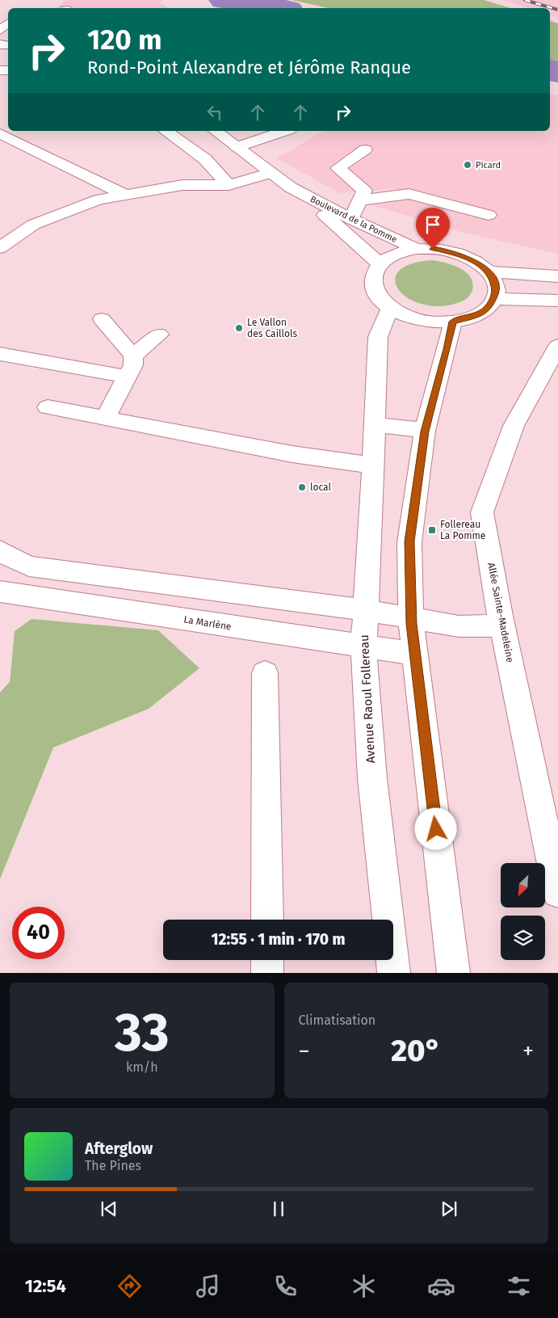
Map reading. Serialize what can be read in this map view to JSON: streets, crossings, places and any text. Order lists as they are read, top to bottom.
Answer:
{
  "streets": {
    "street": [
      "Boulevard de la Pomme",
      "Allée Sainte-Madeleine",
      "La Marlène",
      "Avenue Raoul Follereau"
    ]
  },
  "crossings": [
    ["Boulevard de la Pomme", "Avenue Raoul Follereau"],
    ["La Marlène", "Avenue Raoul Follereau"]
  ],
  "places": {
    "other": ["Picard", "Le Vallon des Caillols", "local"],
    "transit": ["Follereau La Pomme"]
  },
  "north": "bottom left",
  "page": {
    "turn": ["120 m", "Rond-Point Alexandre et Jérôme Ranque"],
    "limit": "40",
    "trip": "12:55 · 1 min · 170 m",
    "tile": [
      ["33", "km/h"],
      "Climatisation"
    ],
    "heat": ["−", "20°", "+"],
    "song": ["Afterglow", "The Pines"],
    "tabs": "12:54"
  }
}
